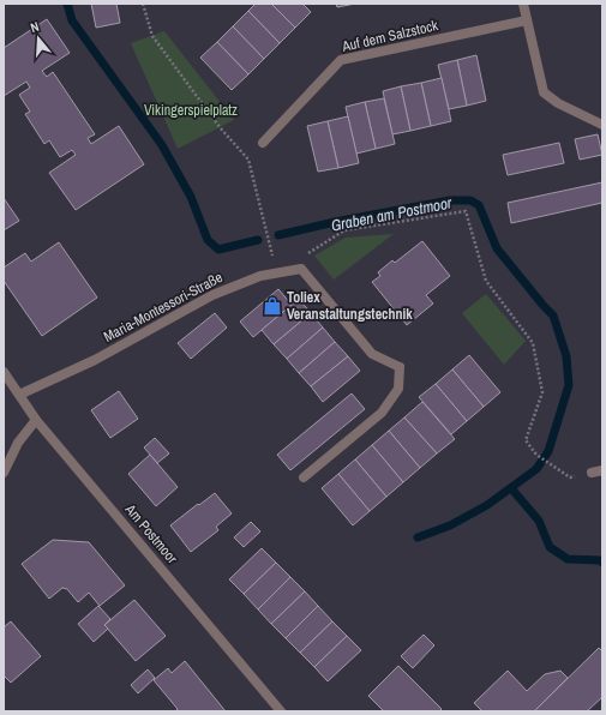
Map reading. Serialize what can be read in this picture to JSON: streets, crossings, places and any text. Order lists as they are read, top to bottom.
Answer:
{
  "streets": {
    "street": ["Auf dem Salzstock", "Maria-Montessori-Straße", "Am Postmoor"]
  },
  "crossings": [
    ["Maria-Montessori-Straße", "Am Postmoor"]
  ],
  "water": ["Graben am Postmoor"],
  "parks": ["Vikingerspielplatz"],
  "places": {
    "shop": ["Toliex Veranstaltungstechnik"]
  },
  "north": "top"
}
